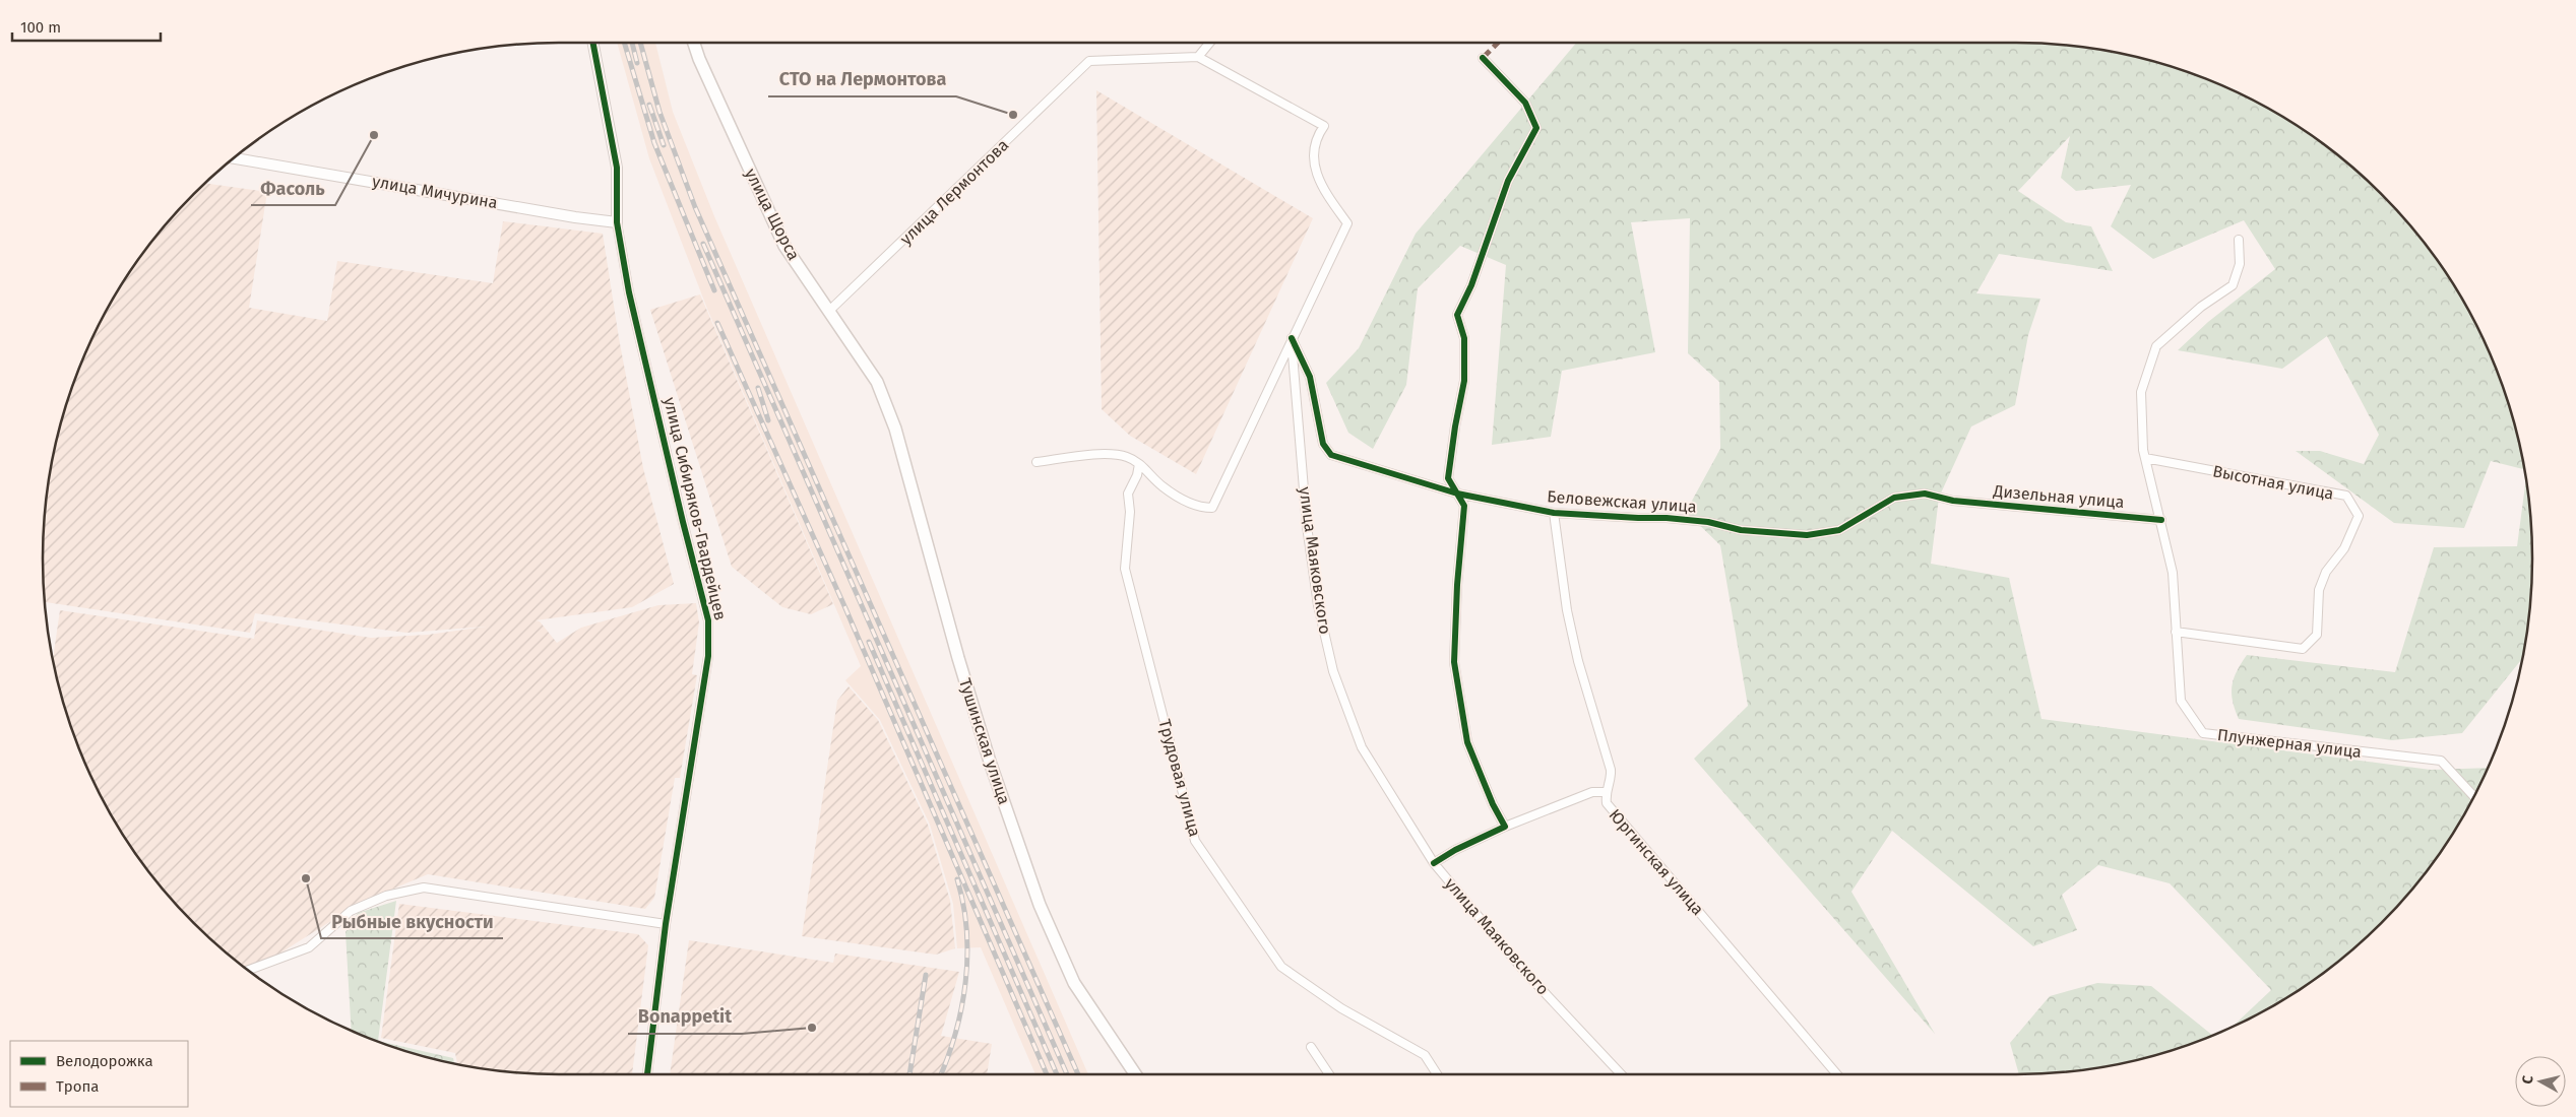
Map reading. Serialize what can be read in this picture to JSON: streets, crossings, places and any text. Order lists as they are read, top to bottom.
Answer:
{
  "streets": {
    "main road": ["улица Щорса", "Тушинская улица"],
    "street": [
      "улица Мичурина",
      "улица Лермонтова",
      "Высотная улица",
      "Дизельная улица",
      "Беловежская улица",
      "улица Сибиряков-Гвардейцев",
      "улица Маяковского",
      "Плунжерная улица",
      "Трудовая улица",
      "Юргинская улица"
    ]
  },
  "crossings": [
    ["улица Мичурина", "улица Сибиряков-Гвардейцев"],
    ["улица Лермонтова", "улица Щорса"],
    ["улица Щорса", "Тушинская улица"],
    ["Высотная улица", "Плунжерная улица"],
    ["Дизельная улица", "Беловежская улица"],
    ["Дизельная улица", "Плунжерная улица"],
    ["Беловежская улица", "улица Маяковского"],
    ["Беловежская улица", "Юргинская улица"]
  ],
  "places": [
    "СТО на Лермонтова",
    "Фасоль",
    "Рыбные вкусности",
    "Bonappetit"
  ],
  "legend": ["Велодорожка", "Тропа"],
  "scale_bar": "100 m",
  "north": "left"
}
